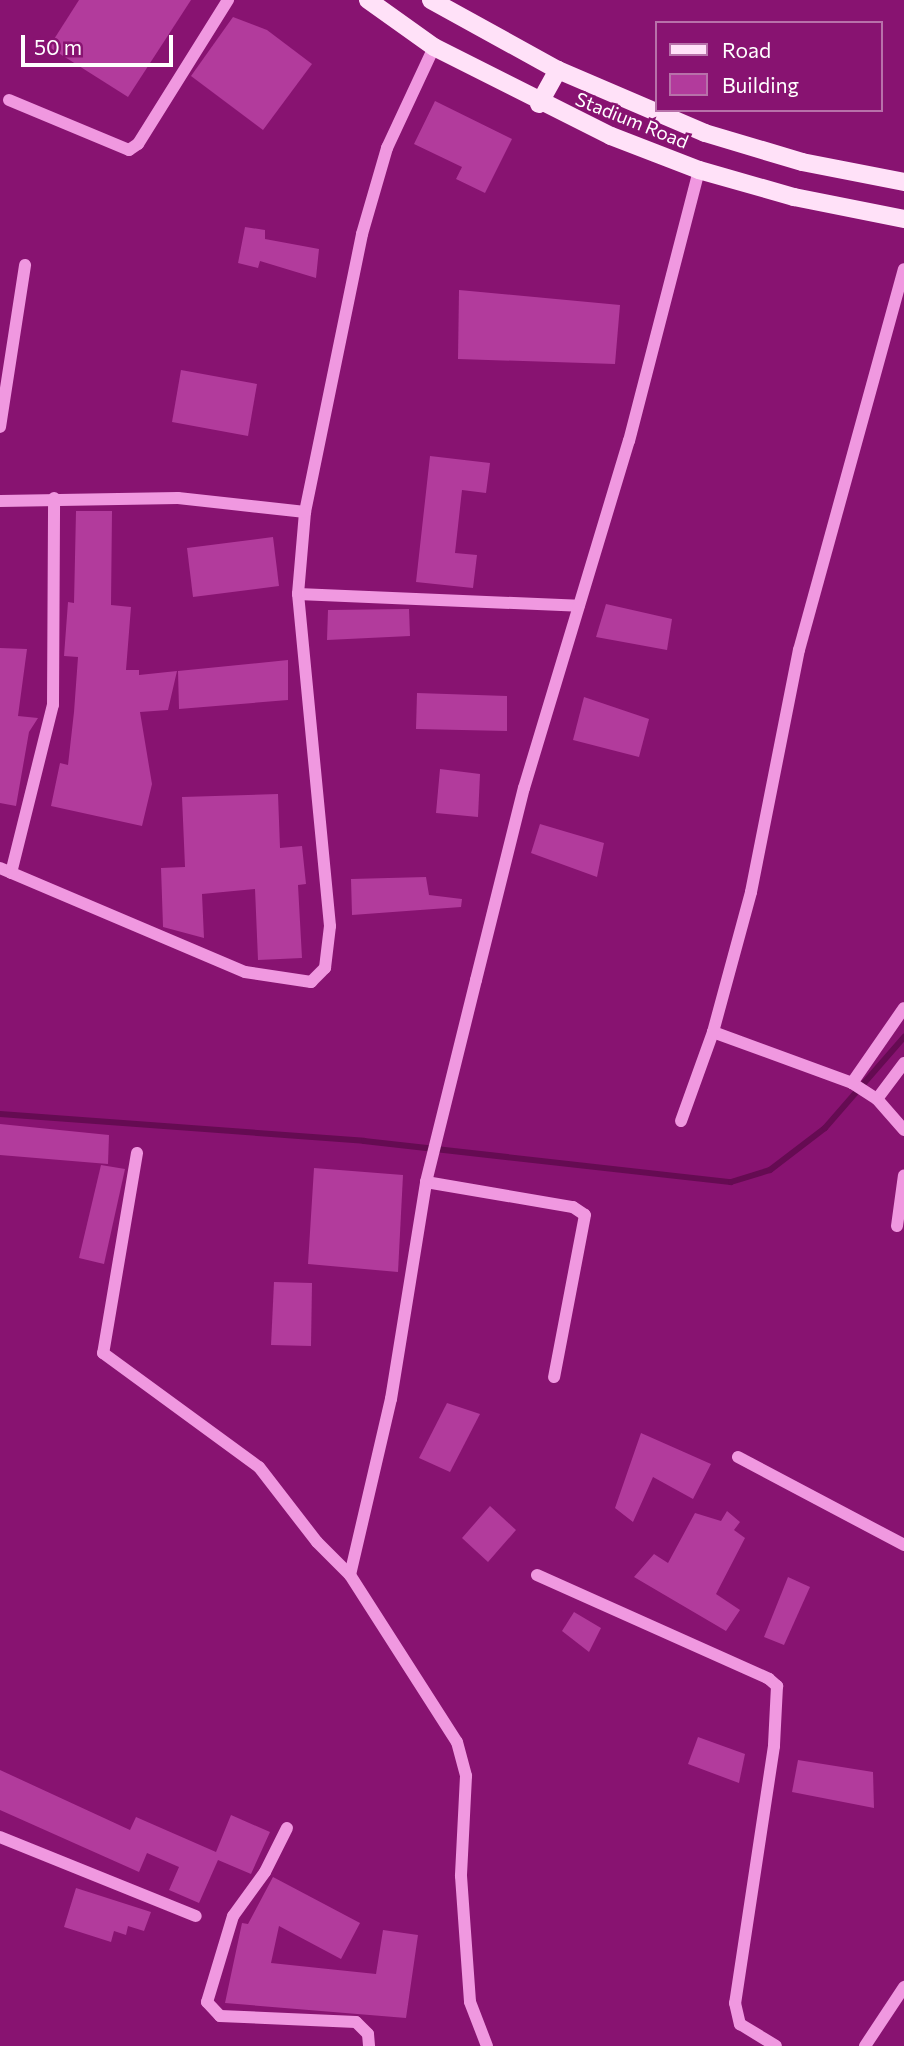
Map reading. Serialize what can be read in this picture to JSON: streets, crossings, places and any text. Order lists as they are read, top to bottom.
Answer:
{
  "streets": {
    "main road": ["Stadium Road"]
  },
  "legend": ["Road", "Building"],
  "scale_bar": "50 m"
}
